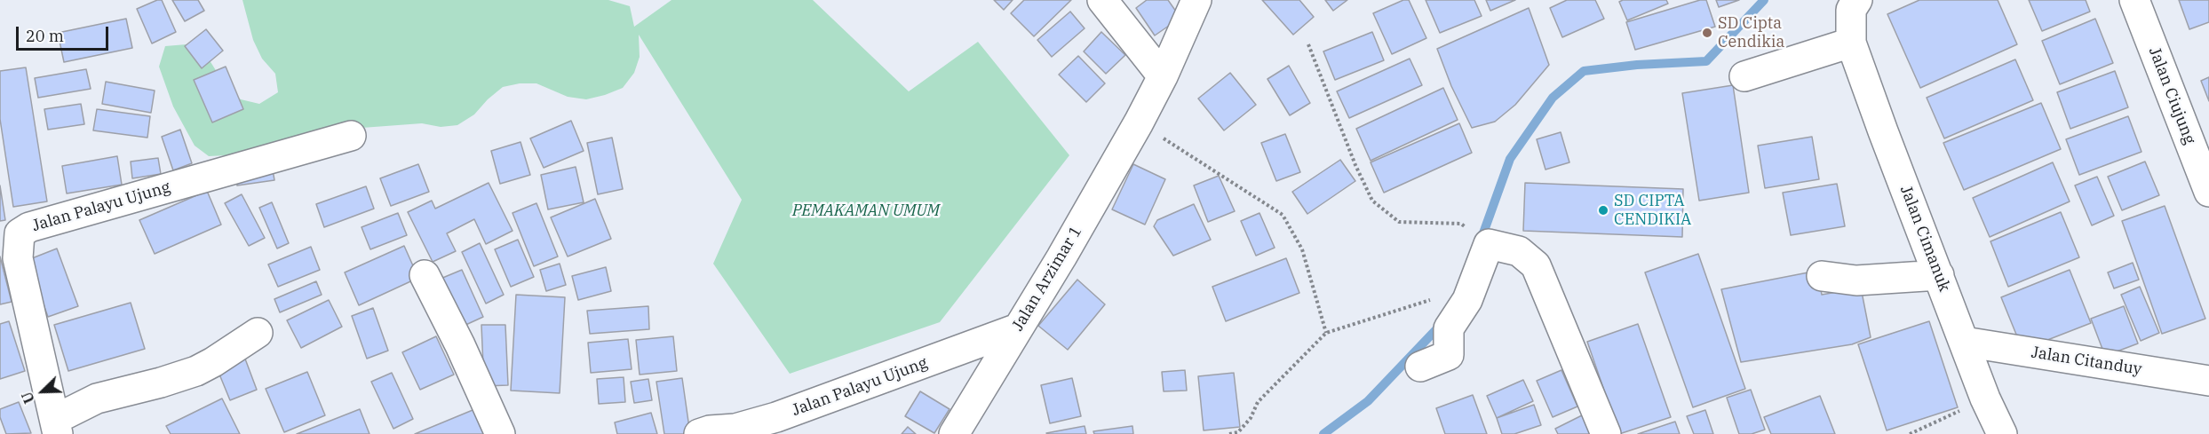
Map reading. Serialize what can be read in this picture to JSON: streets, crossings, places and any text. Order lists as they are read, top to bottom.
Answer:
{
  "streets": {
    "street": [
      "Jalan Ciujung",
      "Jalan Palayu Ujung",
      "Jalan Cimanuk",
      "Jalan Arzimar 1",
      "Jalan Citanduy"
    ]
  },
  "crossings": [
    ["Jalan Palayu Ujung", "Jalan Arzimar 1"],
    ["Jalan Cimanuk", "Jalan Citanduy"]
  ],
  "parks": ["PEMAKAMAN UMUM"],
  "places": ["SD Cipta Cendikia", "SD CIPTA CENDIKIA"],
  "scale_bar": "20 m",
  "north": "bottom left"
}
